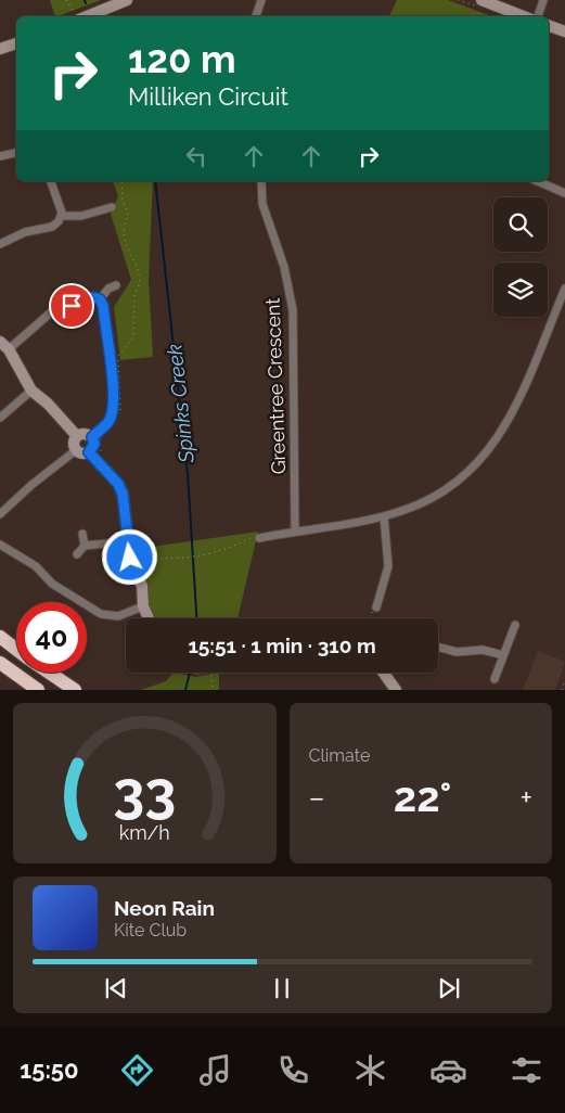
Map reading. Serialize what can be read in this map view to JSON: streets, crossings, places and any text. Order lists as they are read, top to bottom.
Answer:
{
  "streets": {
    "street": ["Greentree Crescent"]
  },
  "water": ["Spinks Creek"],
  "page": {
    "turn": ["120 m", "Milliken Circuit"],
    "limit": "40",
    "trip": "15:51 · 1 min · 310 m",
    "tile": "Climate",
    "heat": ["−", "22°", "+"],
    "song": ["Neon Rain", "Kite Club"],
    "tabs": "15:50",
    "gauge": ["33", "km/h"]
  }
}
